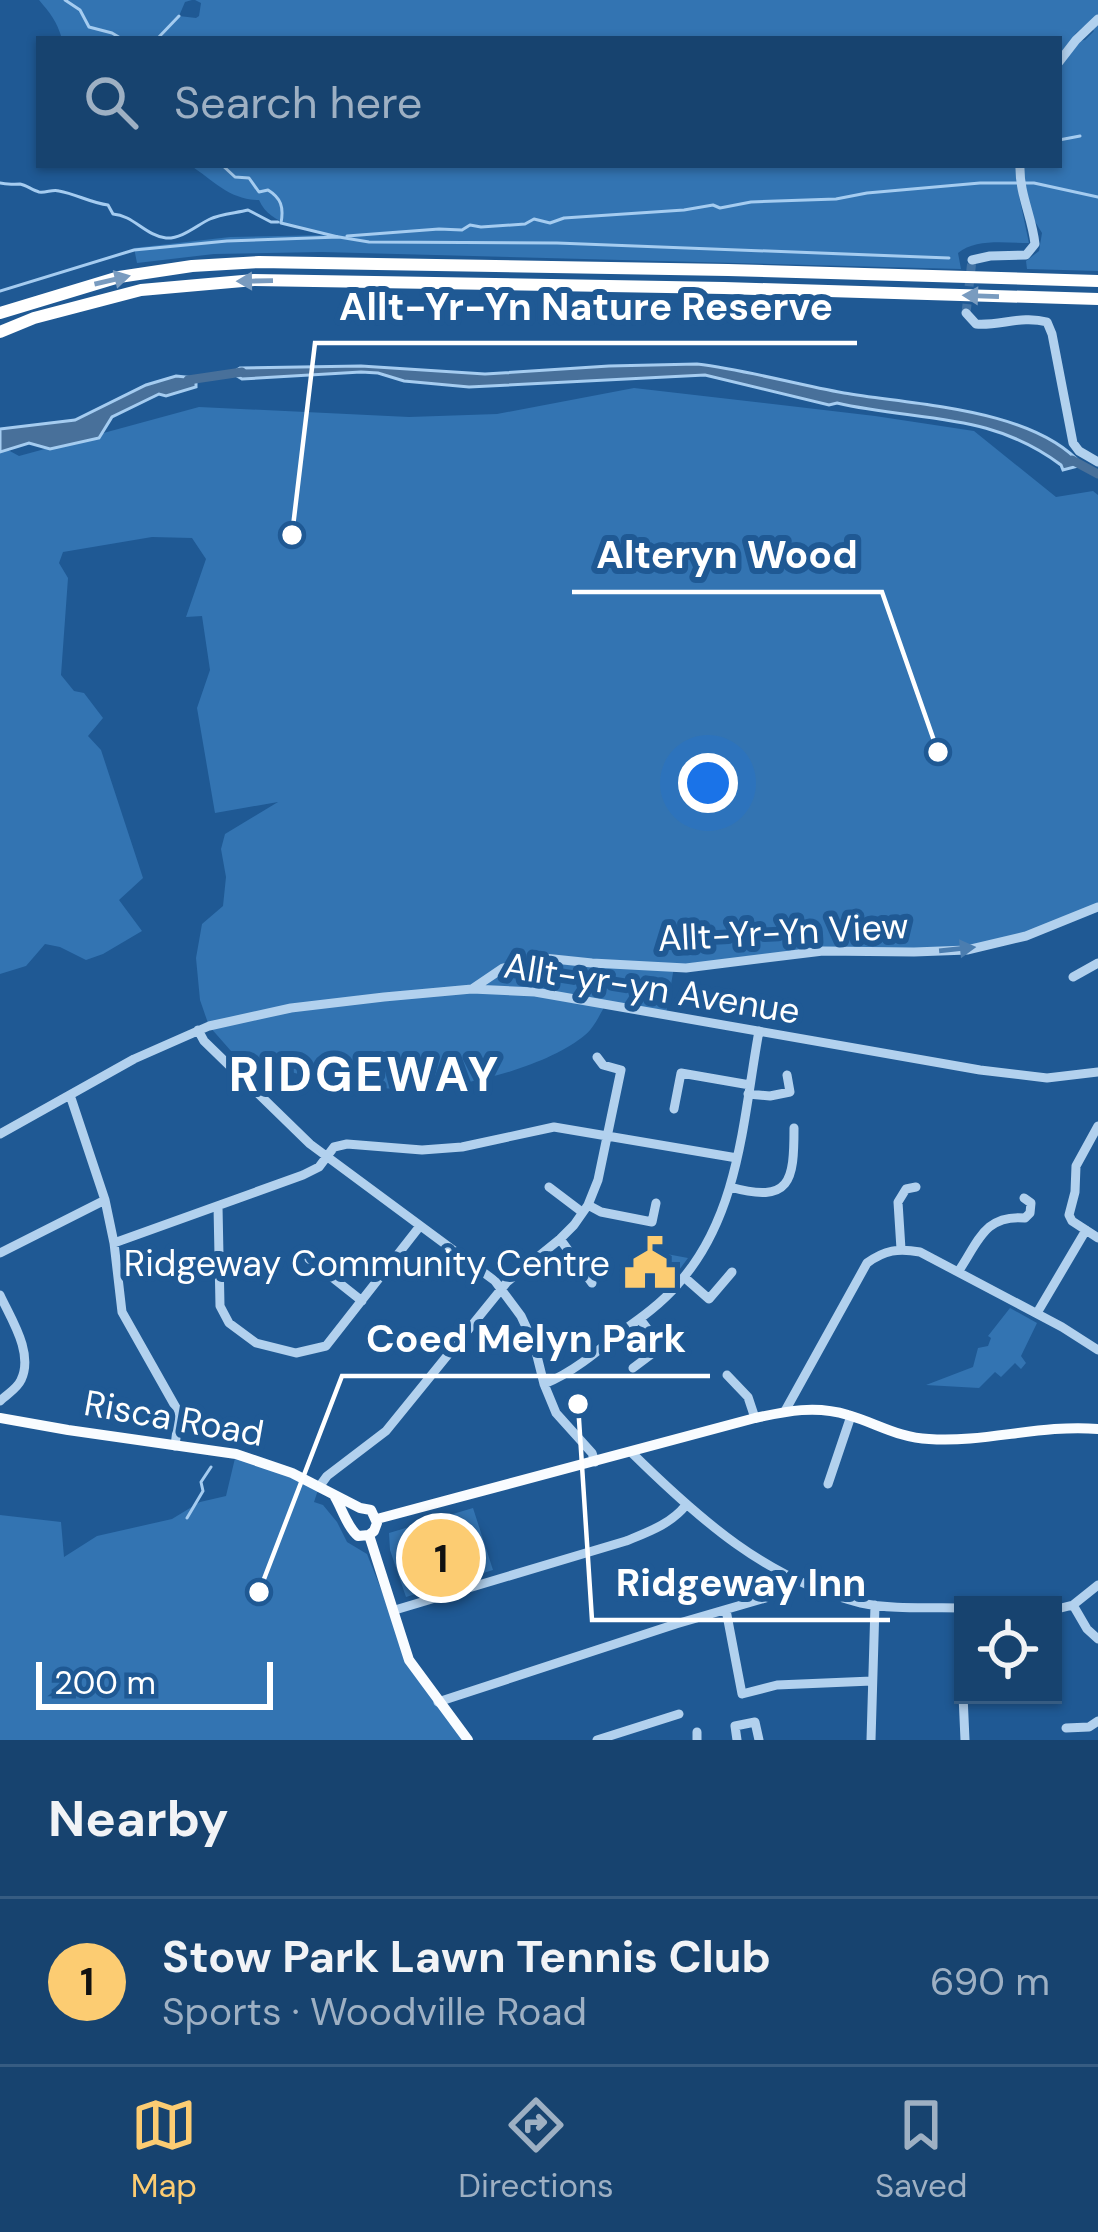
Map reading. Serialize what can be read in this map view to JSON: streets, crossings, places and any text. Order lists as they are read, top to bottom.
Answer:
{
  "streets": {
    "main road": ["Risca Road"],
    "street": ["Allt-Yr-Yn View", "Allt-yr-yn Avenue"]
  },
  "crossings": [
    ["Allt-Yr-Yn View", "Allt-yr-yn Avenue"]
  ],
  "one_way": ["Allt-Yr-Yn View"],
  "districts": ["RIDGEWAY"],
  "places": {
    "other": [
      "Allt-Yr-Yn Nature Reserve",
      "Alteryn Wood",
      "Ridgeway Inn",
      "Coed Melyn Park"
    ],
    "public building": ["Ridgeway Community Centre"]
  },
  "scale_bar": "200 m",
  "page": {
    "search": "Search here",
    "pins": "1",
    "scale": "200 m",
    "heading": "Nearby",
    "list": [
      {
        "mark": "1",
        "name": "Stow Park Lawn Tennis Club",
        "note": "Sports · Woodville Road",
        "value": "690 m"
      }
    ],
    "nav": ["Map", "Directions", "Saved"]
  }
}
